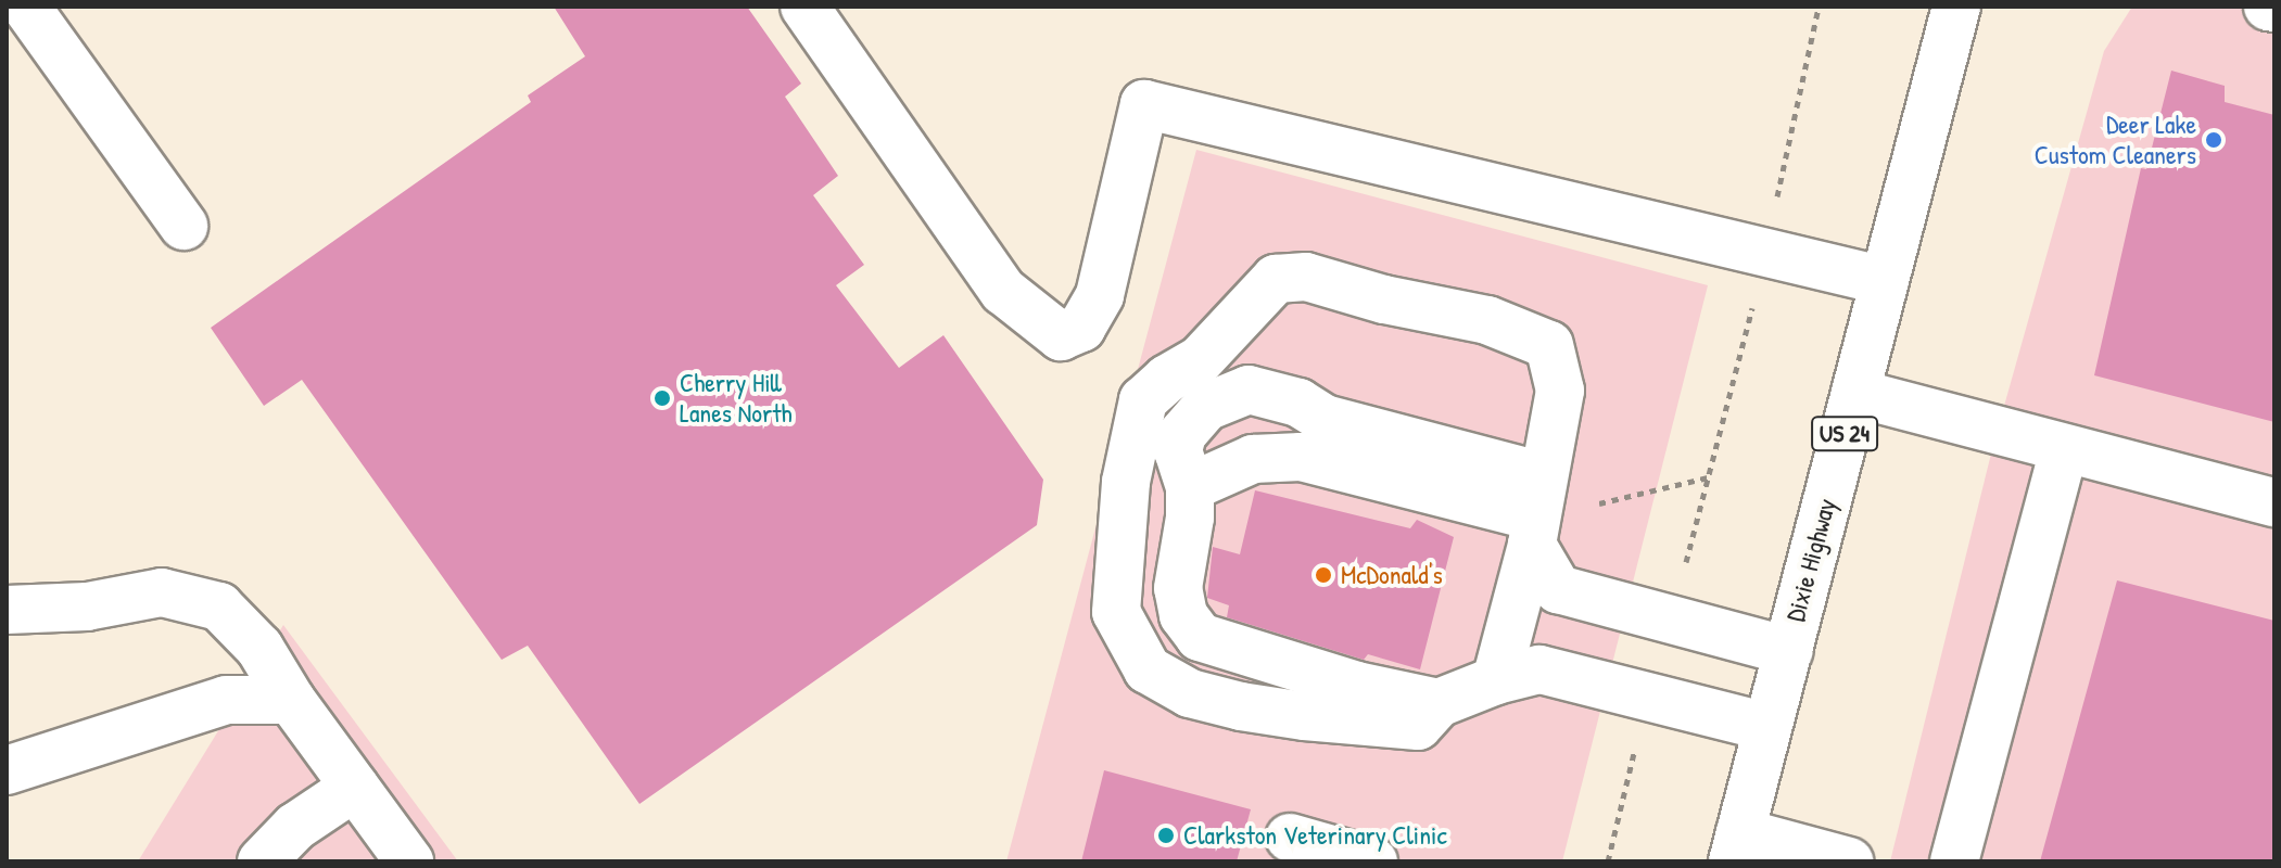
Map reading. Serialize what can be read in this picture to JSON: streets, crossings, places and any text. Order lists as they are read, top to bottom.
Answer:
{
  "streets": {
    "main road": ["US 24", "Dixie Highway"]
  },
  "places": [
    "Deer Lake Custom Cleaners",
    "Cherry Hill Lanes North",
    "McDonald's",
    "Clarkston Veterinary Clinic"
  ]
}
